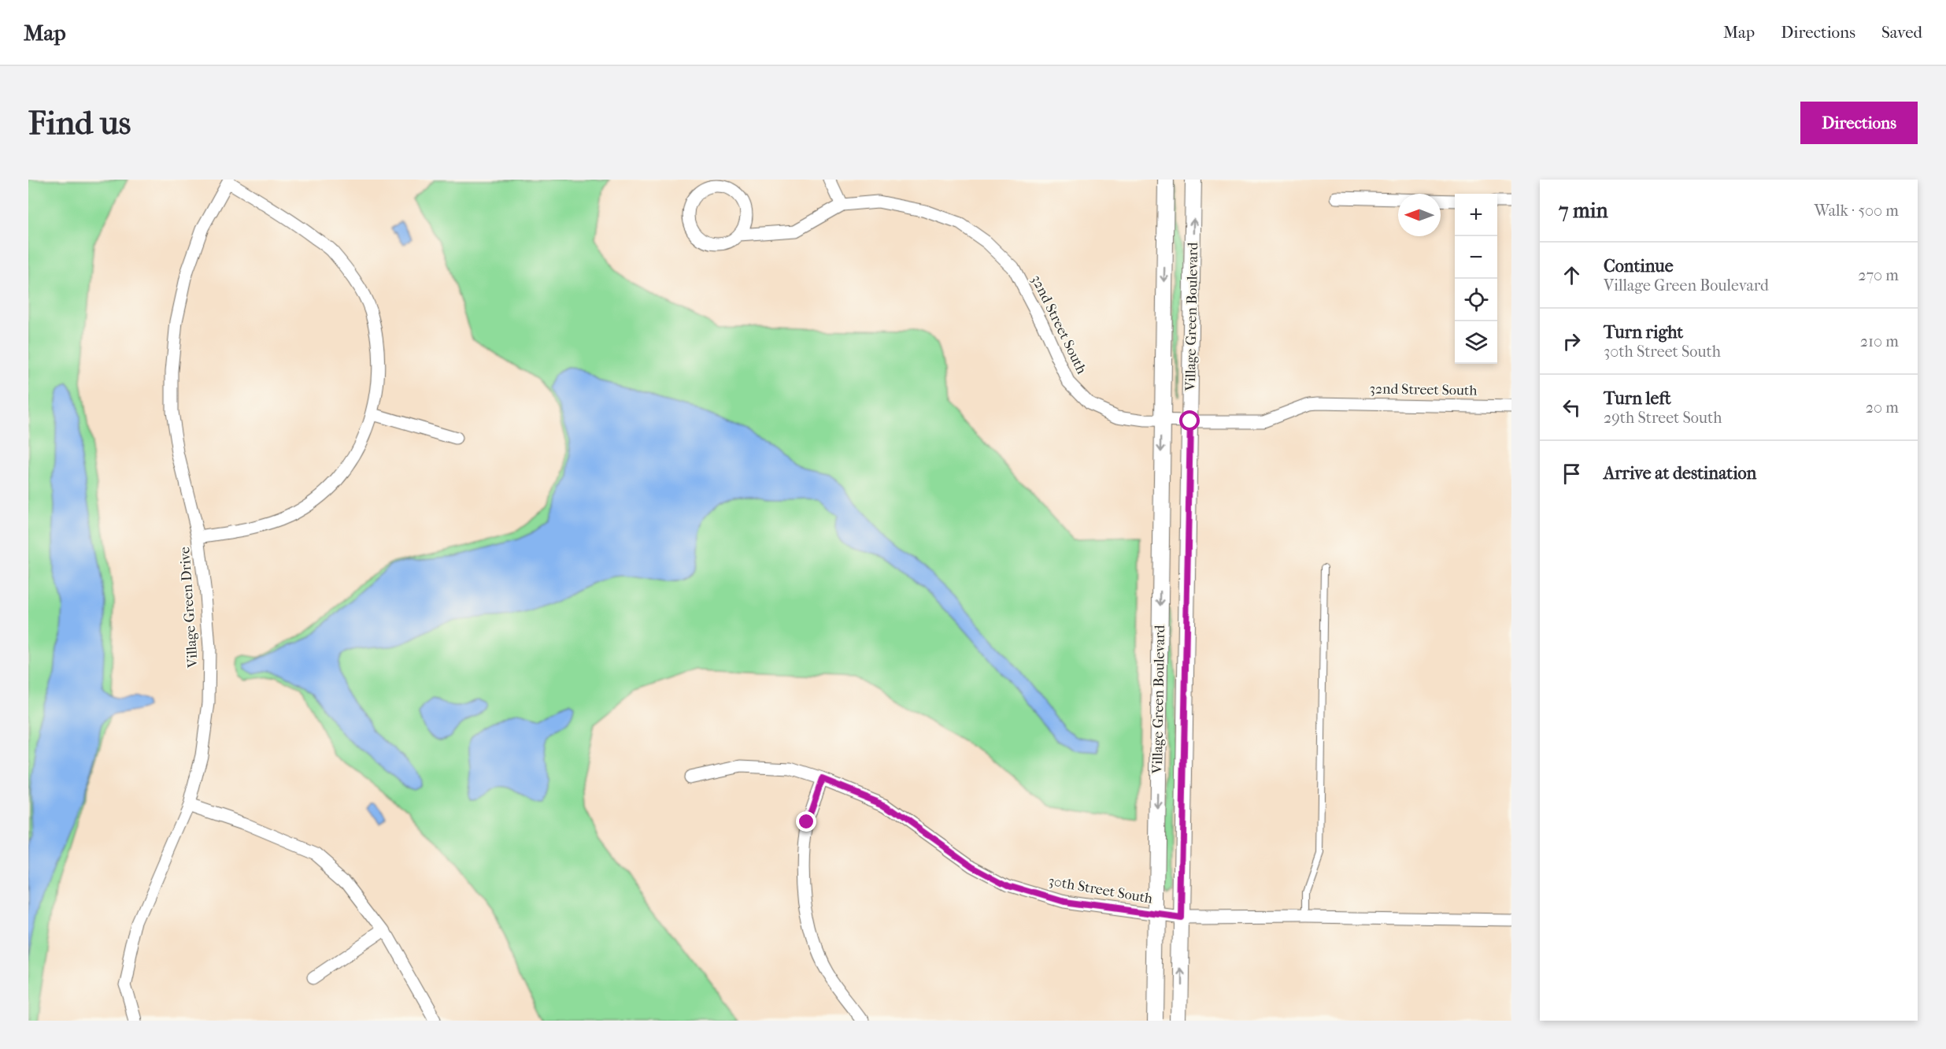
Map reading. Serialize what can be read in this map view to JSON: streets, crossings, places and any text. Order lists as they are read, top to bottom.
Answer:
{
  "streets": {
    "street": [
      "Village Green Boulevard",
      "32nd Street South",
      "Village Green Drive",
      "30th Street South"
    ]
  },
  "crossings": [
    ["Village Green Boulevard", "32nd Street South"],
    ["Village Green Boulevard", "30th Street South"]
  ],
  "north": "left",
  "page": {
    "header": "Map",
    "nav": ["Map", "Directions", "Saved"],
    "buttons": "Directions",
    "title": "Find us",
    "heading": ["7 min", "Walk · 500 m"],
    "map_buttons": ["+", "−"],
    "list": [
      ["Continue", "Village Green Boulevard", "270 m"],
      ["Turn right", "30th Street South", "210 m"],
      ["Turn left", "29th Street South", "20 m"],
      "Arrive at destination"
    ]
  }
}
